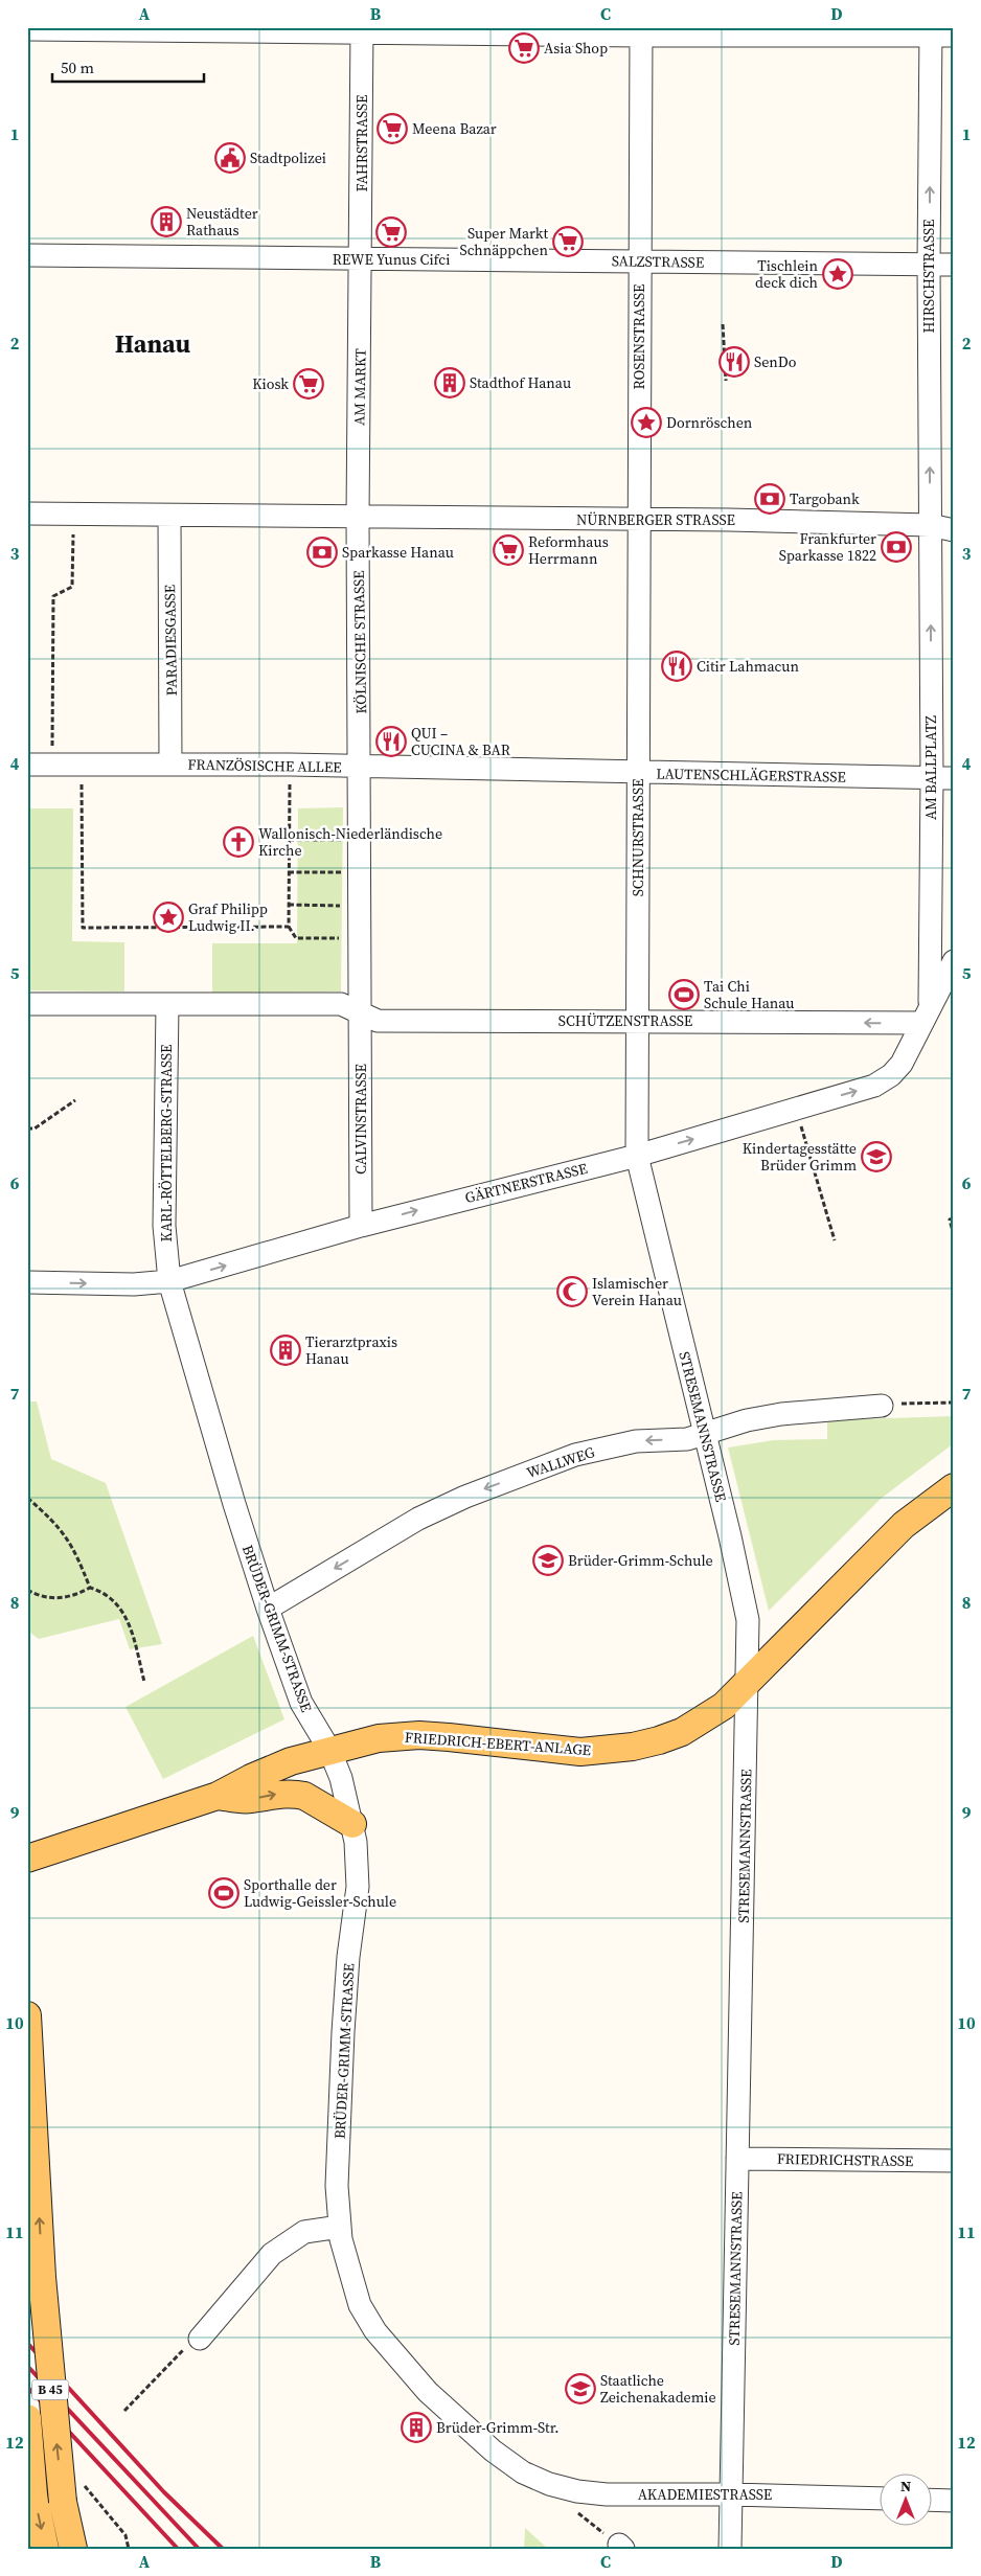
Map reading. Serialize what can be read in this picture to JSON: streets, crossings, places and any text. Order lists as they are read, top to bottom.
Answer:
{
  "streets": {
    "main road": ["FRIEDRICH-EBERT-ANLAGE", "B 45"],
    "street": [
      "FAHRSTRASSE",
      "SALZSTRASSE",
      "HIRSCHSTRASSE",
      "ROSENSTRASSE",
      "AM MARKT",
      "NÜRNBERGER STRASSE",
      "PARADIESGASSE",
      "KÖLNISCHE STRASSE",
      "FRANZÖSISCHE ALLEE",
      "AM BALLPLATZ",
      "LAUTENSCHLÄGERSTRASSE",
      "SCHNURSTRASSE",
      "SCHÜTZENSTRASSE",
      "CALVINSTRASSE",
      "KARL-RÖTTELBERG-STRASSE",
      "GÄRTNERSTRASSE",
      "STRESEMANNSTRASSE",
      "WALLWEG",
      "BRÜDER-GRIMM-STRASSE",
      "FRIEDRICHSTRASSE",
      "AKADEMIESTRASSE"
    ]
  },
  "crossings": [
    ["FAHRSTRASSE", "SALZSTRASSE"],
    ["FAHRSTRASSE", "AM MARKT"],
    ["SALZSTRASSE", "HIRSCHSTRASSE"],
    ["SALZSTRASSE", "ROSENSTRASSE"],
    ["SALZSTRASSE", "AM MARKT"],
    ["HIRSCHSTRASSE", "NÜRNBERGER STRASSE"],
    ["HIRSCHSTRASSE", "AM BALLPLATZ"],
    ["ROSENSTRASSE", "NÜRNBERGER STRASSE"],
    ["ROSENSTRASSE", "SCHNURSTRASSE"],
    ["AM MARKT", "NÜRNBERGER STRASSE"],
    ["AM MARKT", "KÖLNISCHE STRASSE"],
    ["NÜRNBERGER STRASSE", "KÖLNISCHE STRASSE"],
    ["NÜRNBERGER STRASSE", "AM BALLPLATZ"],
    ["NÜRNBERGER STRASSE", "SCHNURSTRASSE"],
    ["PARADIESGASSE", "FRANZÖSISCHE ALLEE"],
    ["KÖLNISCHE STRASSE", "FRANZÖSISCHE ALLEE"],
    ["KÖLNISCHE STRASSE", "LAUTENSCHLÄGERSTRASSE"],
    ["FRANZÖSISCHE ALLEE", "LAUTENSCHLÄGERSTRASSE"],
    ["FRANZÖSISCHE ALLEE", "SCHÜTZENSTRASSE"],
    ["FRANZÖSISCHE ALLEE", "CALVINSTRASSE"],
    ["AM BALLPLATZ", "LAUTENSCHLÄGERSTRASSE"],
    ["AM BALLPLATZ", "SCHÜTZENSTRASSE"],
    ["AM BALLPLATZ", "GÄRTNERSTRASSE"],
    ["LAUTENSCHLÄGERSTRASSE", "SCHNURSTRASSE"],
    ["SCHNURSTRASSE", "SCHÜTZENSTRASSE"],
    ["SCHNURSTRASSE", "GÄRTNERSTRASSE"],
    ["SCHNURSTRASSE", "STRESEMANNSTRASSE"],
    ["SCHÜTZENSTRASSE", "CALVINSTRASSE"],
    ["SCHÜTZENSTRASSE", "GÄRTNERSTRASSE"],
    ["CALVINSTRASSE", "GÄRTNERSTRASSE"],
    ["KARL-RÖTTELBERG-STRASSE", "GÄRTNERSTRASSE"],
    ["KARL-RÖTTELBERG-STRASSE", "BRÜDER-GRIMM-STRASSE"],
    ["GÄRTNERSTRASSE", "STRESEMANNSTRASSE"],
    ["GÄRTNERSTRASSE", "BRÜDER-GRIMM-STRASSE"],
    ["STRESEMANNSTRASSE", "WALLWEG"],
    ["STRESEMANNSTRASSE", "FRIEDRICH-EBERT-ANLAGE"],
    ["STRESEMANNSTRASSE", "FRIEDRICHSTRASSE"],
    ["STRESEMANNSTRASSE", "AKADEMIESTRASSE"],
    ["WALLWEG", "BRÜDER-GRIMM-STRASSE"],
    ["BRÜDER-GRIMM-STRASSE", "FRIEDRICH-EBERT-ANLAGE"],
    ["BRÜDER-GRIMM-STRASSE", "AKADEMIESTRASSE"]
  ],
  "one_way": [
    "HIRSCHSTRASSE",
    "AM BALLPLATZ",
    "SCHÜTZENSTRASSE",
    "GÄRTNERSTRASSE",
    "WALLWEG"
  ],
  "districts": ["Hanau"],
  "places": {
    "supermarket": [
      "Asia Shop",
      "Meena Bazar",
      "REWE Yunus Cifci",
      "Super Markt Schnäppchen",
      "Kiosk",
      "Reformhaus Herrmann"
    ],
    "public building": ["Stadtpolizei"],
    "building": [
      "Neustädter Rathaus",
      "Stadthof Hanau",
      "Tierarztpraxis Hanau",
      "Brüder-Grimm-Str."
    ],
    "place": ["Tischlein deck dich", "Dornröschen", "Graf Philipp Ludwig II."],
    "restaurant": ["SenDo", "Citir Lahmacun", "QUI – CUCINA & BAR"],
    "bank": ["Targobank", "Frankfurter Sparkasse 1822", "Sparkasse Hanau"],
    "church": ["Wallonisch-Niederländische Kirche"],
    "sports": ["Tai Chi Schule Hanau", "Sporthalle der Ludwig-Geissler-Schule"],
    "school or university": ["Kindertagesstätte Brüder Grimm", "Brüder-Grimm-Schule", "Staatliche Zeichenakademie"],
    "mosque": ["Islamischer Verein Hanau"]
  },
  "scale_bar": "50 m",
  "north": "top",
  "grid": {
    "columns": [
      "A",
      "B",
      "C",
      "D"
    ],
    "rows": [
      "1",
      "2",
      "3",
      "4",
      "5",
      "6",
      "7",
      "8",
      "9",
      "10",
      "11",
      "12"
    ]
  }
}
